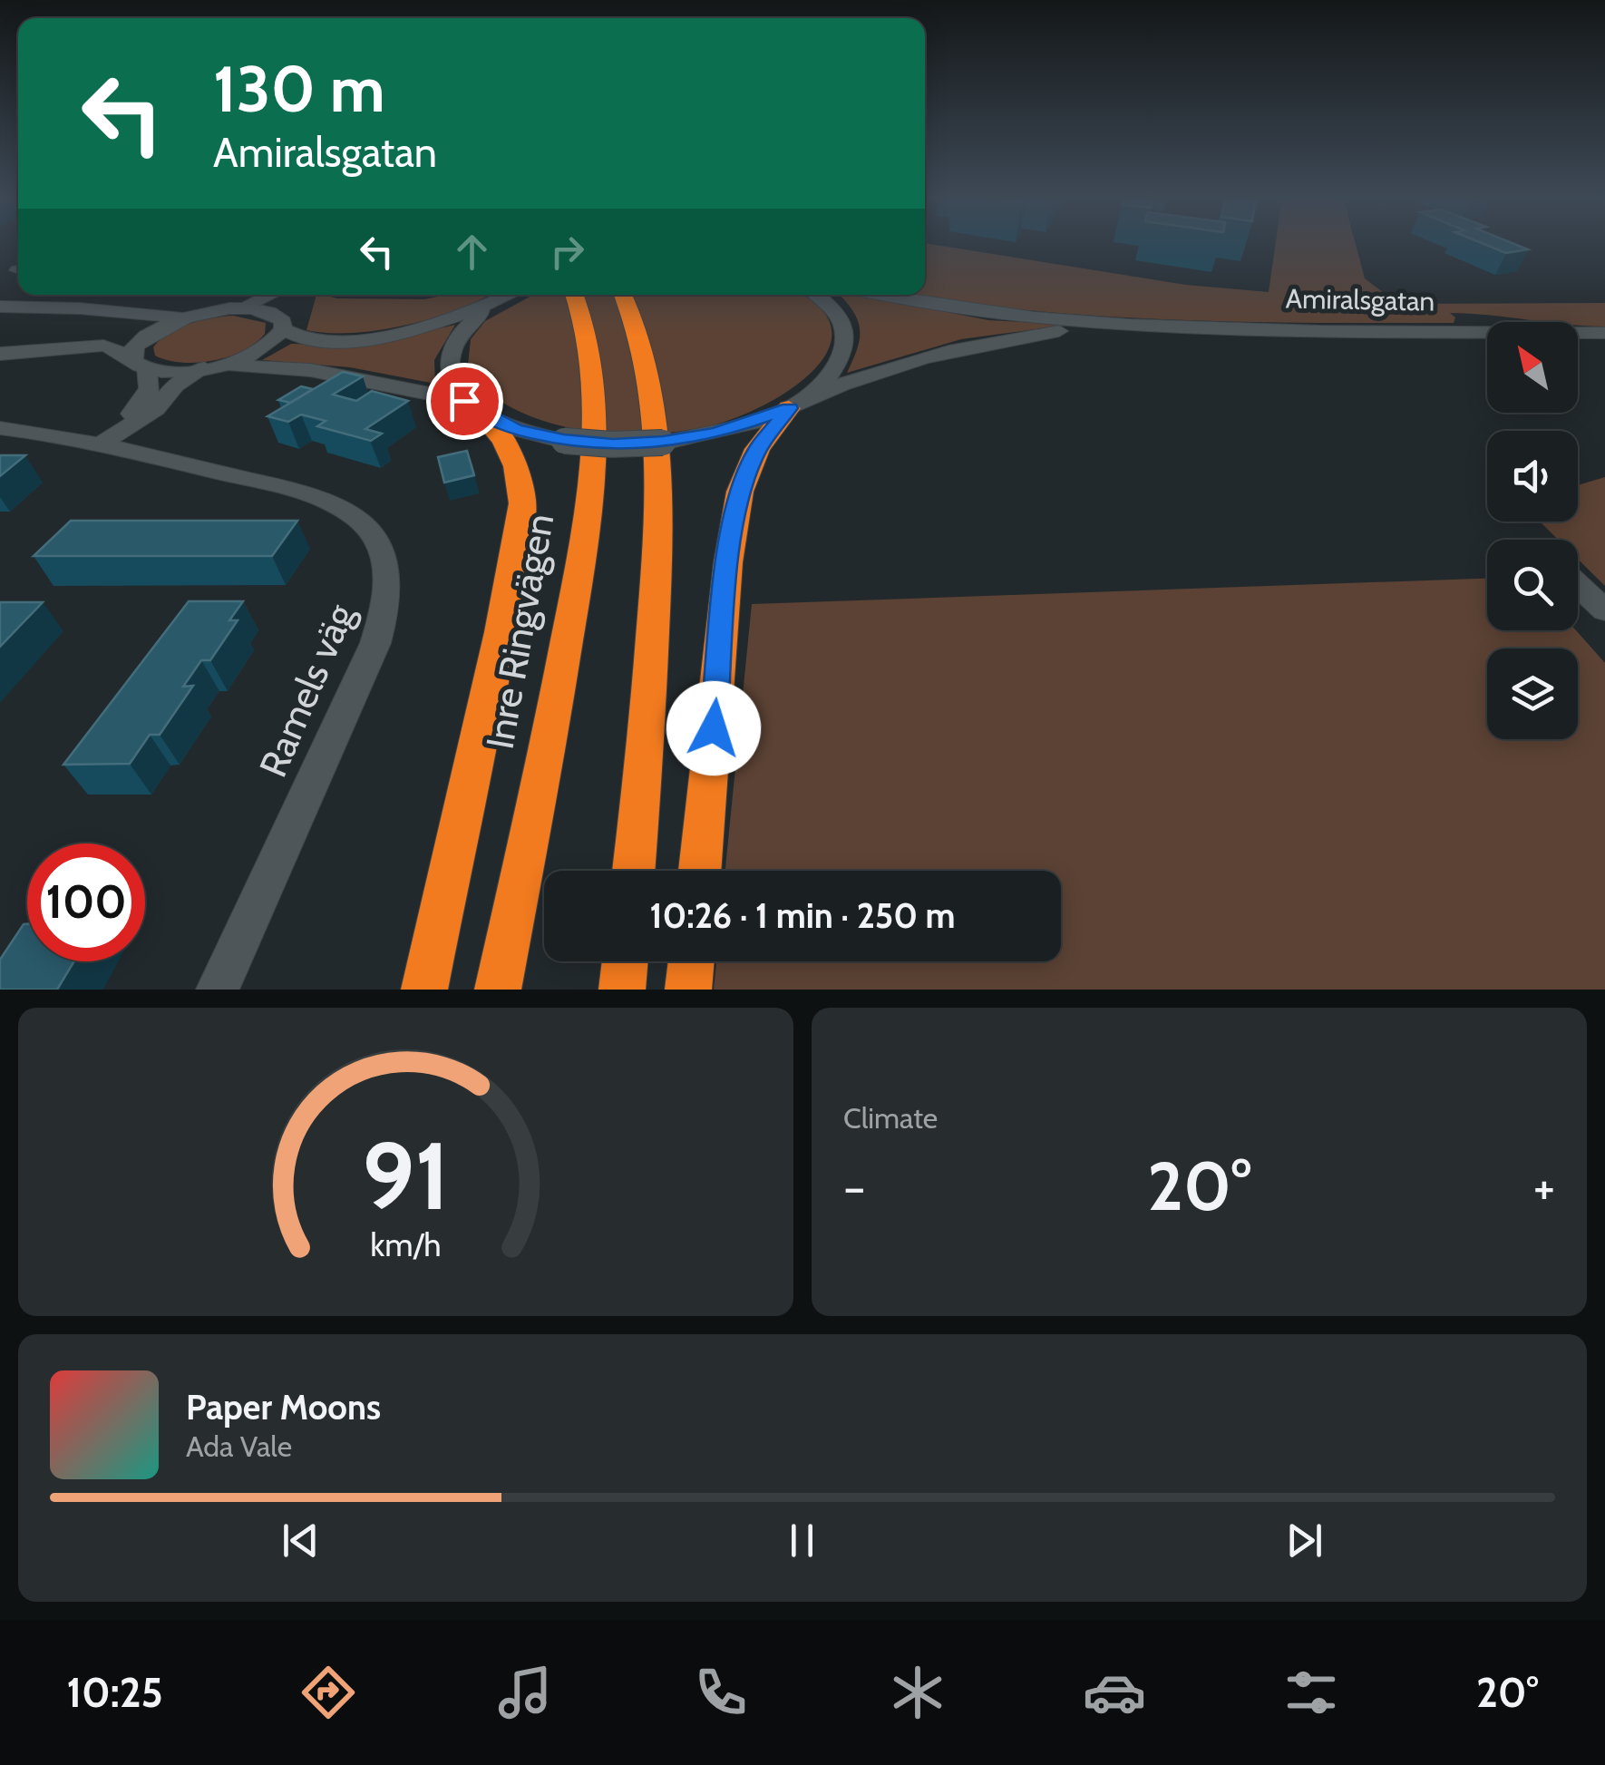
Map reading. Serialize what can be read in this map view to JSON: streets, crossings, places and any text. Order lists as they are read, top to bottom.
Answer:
{
  "streets": {
    "highway": ["Inre Ringvägen"],
    "main road": ["Amiralsgatan", "Ramels väg"]
  },
  "north": "top left",
  "page": {
    "turn": ["130 m", "Amiralsgatan"],
    "limit": "100",
    "trip": "10:26 · 1 min · 250 m",
    "tile": "Climate",
    "heat": ["−", "20°", "+"],
    "song": ["Paper Moons", "Ada Vale"],
    "tabs": ["10:25", "20°"],
    "gauge": ["91", "km/h"]
  }
}
